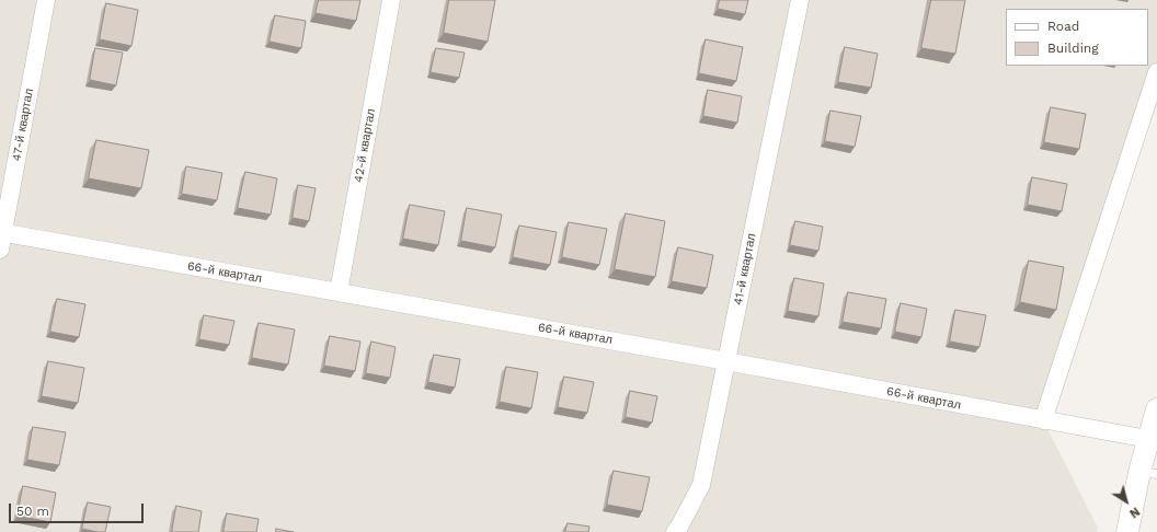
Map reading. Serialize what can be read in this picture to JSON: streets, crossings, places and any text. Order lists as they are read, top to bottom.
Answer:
{
  "streets": {
    "street": [
      "47-й квартал",
      "42-й квартал",
      "41-й квартал",
      "66-й квартал"
    ]
  },
  "crossings": [
    ["47-й квартал", "66-й квартал"],
    ["42-й квартал", "66-й квартал"],
    ["41-й квартал", "66-й квартал"]
  ],
  "legend": ["Road", "Building"],
  "scale_bar": "50 m",
  "north": "bottom right"
}
